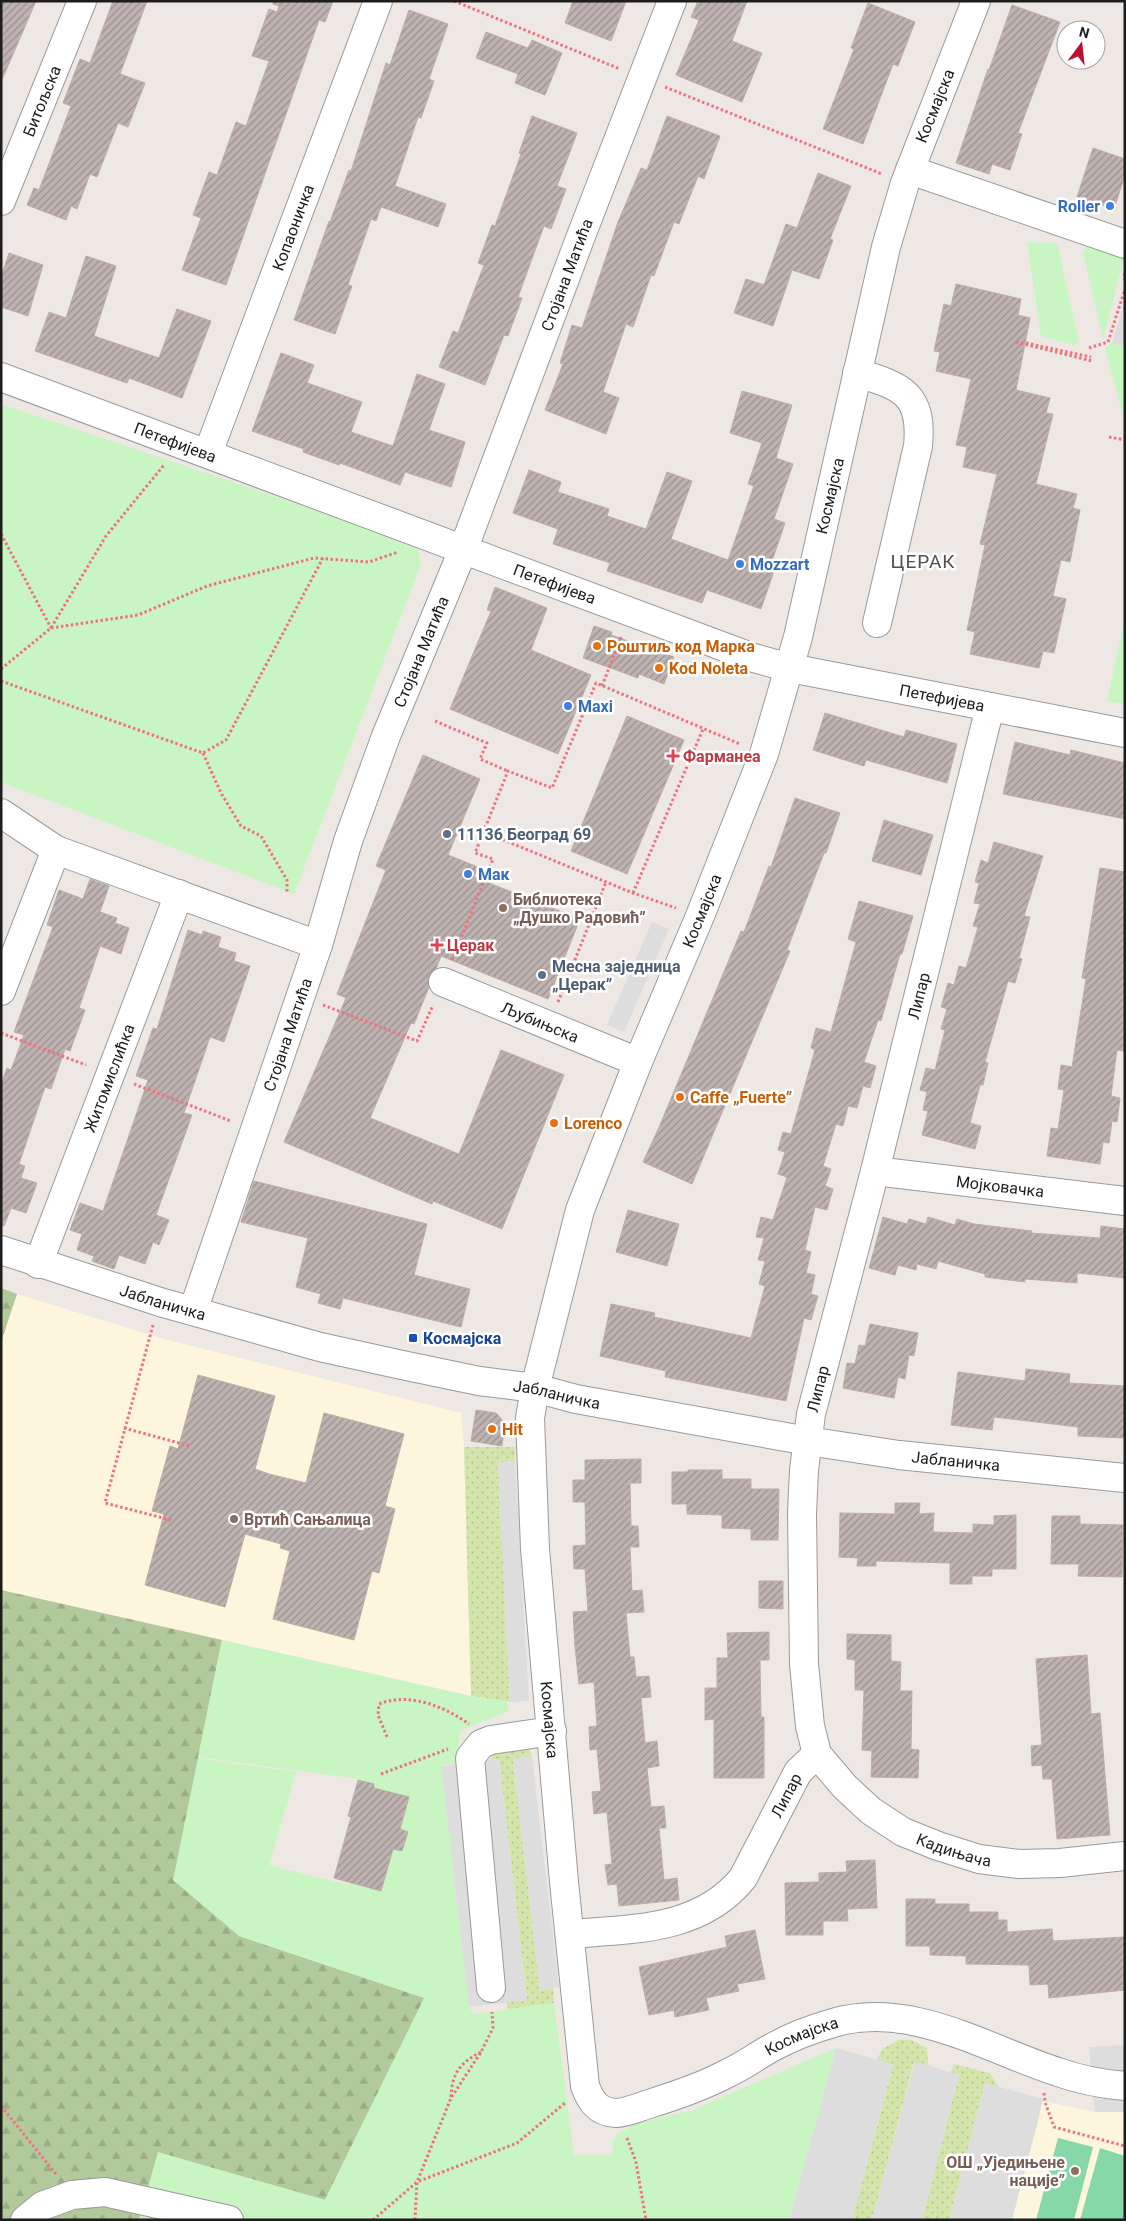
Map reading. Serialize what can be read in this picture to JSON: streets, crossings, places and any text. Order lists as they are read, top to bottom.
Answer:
{
  "streets": {
    "street": [
      "Битољска",
      "Космајска",
      "Копаоничка",
      "Стојана Матића",
      "Петефијева",
      "Липар",
      "Љубињска",
      "Житомислићка",
      "Мојковачка",
      "Јабланичка",
      "Кадињача"
    ]
  },
  "crossings": [
    ["Космајска", "Петефијева"],
    ["Космајска", "Липар"],
    ["Космајска", "Љубињска"],
    ["Космајска", "Јабланичка"],
    ["Копаоничка", "Петефијева"],
    ["Стојана Матића", "Петефијева"],
    ["Стојана Матића", "Јабланичка"],
    ["Петефијева", "Липар"],
    ["Липар", "Мојковачка"],
    ["Липар", "Јабланичка"],
    ["Липар", "Кадињача"],
    ["Житомислићка", "Јабланичка"]
  ],
  "districts": ["ЦЕРАК"],
  "places": {
    "other": [
      "Roller",
      "Mozzart",
      "Роштиљ код Марка",
      "Kod Noleta",
      "Maxi",
      "11136 Београд 69",
      "Мак",
      "Библиотека „Душко Радовић”",
      "Месна заједница „Церак”",
      "Caffe „Fuerte”",
      "Lorenco",
      "Hit",
      "Вртић Сањалица",
      "ОШ „Уједињене нације”"
    ],
    "health": ["Фарманеа", "Церак"],
    "transit": ["Космајска"]
  },
  "north": "top"
}
